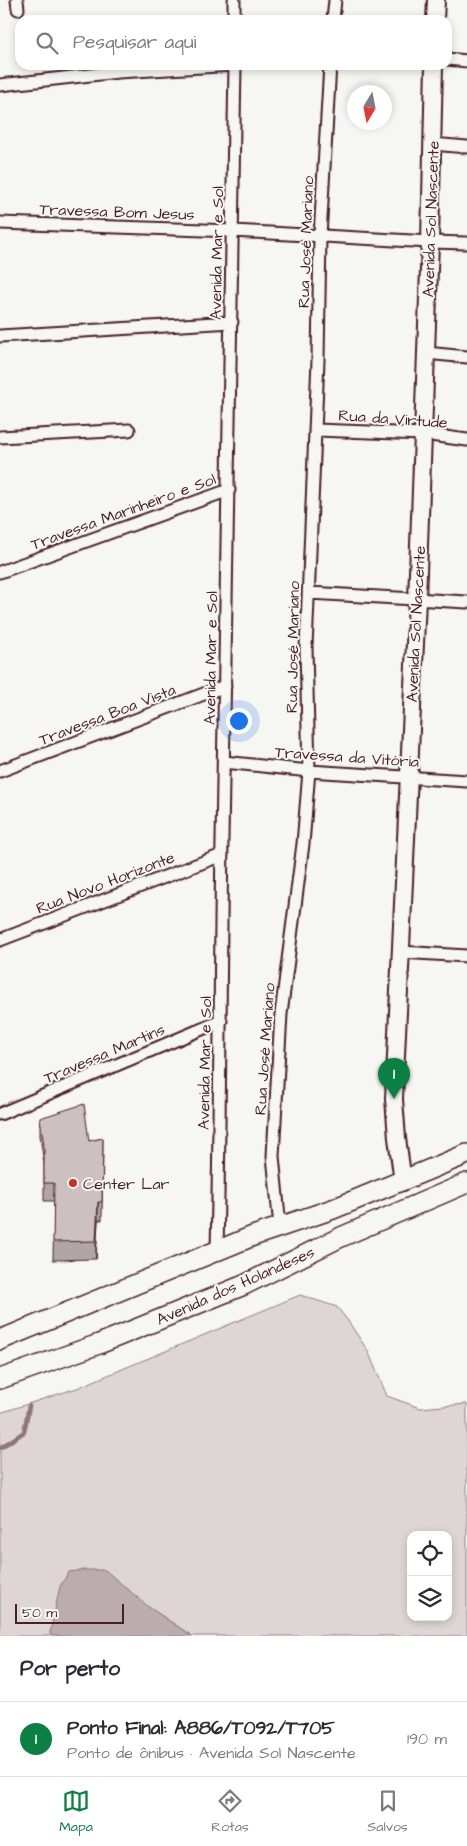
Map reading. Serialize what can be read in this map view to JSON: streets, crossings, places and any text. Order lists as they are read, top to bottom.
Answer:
{
  "streets": {
    "main road": ["Avenida Sol Nascente", "Avenida dos Holandeses"],
    "street": [
      "Travessa Bom Jesus",
      "Rua José Mariano",
      "Avenida Mar e Sol",
      "Rua da Virtude",
      "Travessa Marinheiro e Sol",
      "Travessa Boa Vista",
      "Travessa da Vitória",
      "Rua Novo Horizonte",
      "Travessa Martins"
    ]
  },
  "crossings": [
    ["Travessa Bom Jesus", "Avenida Sol Nascente"],
    ["Travessa Bom Jesus", "Rua José Mariano"],
    ["Travessa Bom Jesus", "Avenida Mar e Sol"],
    ["Avenida Sol Nascente", "Rua da Virtude"],
    ["Avenida Sol Nascente", "Travessa da Vitória"],
    ["Avenida Sol Nascente", "Avenida dos Holandeses"],
    ["Rua José Mariano", "Rua da Virtude"],
    ["Rua José Mariano", "Travessa da Vitória"],
    ["Rua José Mariano", "Avenida dos Holandeses"],
    ["Avenida Mar e Sol", "Travessa Marinheiro e Sol"],
    ["Avenida Mar e Sol", "Travessa Boa Vista"],
    ["Avenida Mar e Sol", "Travessa da Vitória"],
    ["Avenida Mar e Sol", "Rua Novo Horizonte"],
    ["Avenida Mar e Sol", "Travessa Martins"],
    ["Avenida Mar e Sol", "Avenida dos Holandeses"]
  ],
  "places": ["Center Lar"],
  "scale_bar": "50 m",
  "north": "bottom",
  "page": {
    "search": "Pesquisar aqui",
    "pins": "1",
    "scale": "50 m",
    "heading": "Por perto",
    "list": [
      {
        "mark": "1",
        "name": "Ponto Final: A886/T092/T705",
        "note": "Ponto de ônibus · Avenida Sol Nascente",
        "value": "190 m"
      }
    ],
    "nav": ["Mapa", "Rotas", "Salvos"]
  }
}
